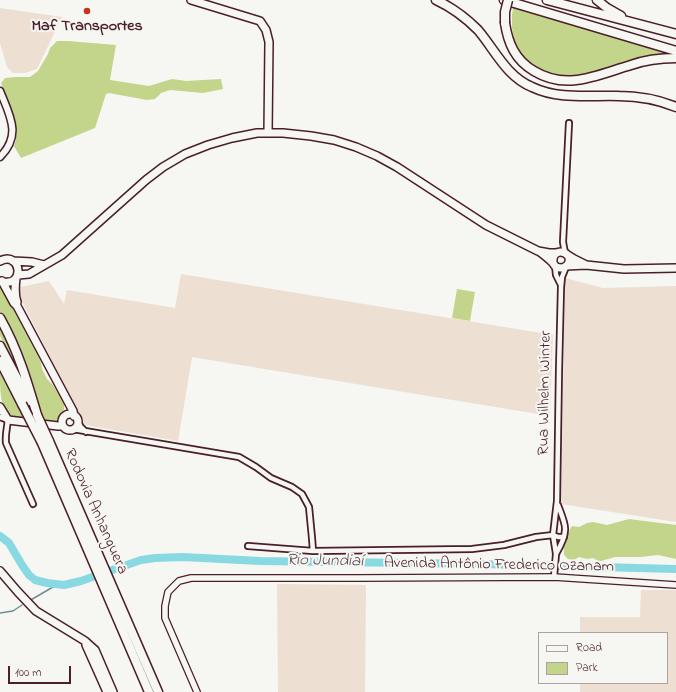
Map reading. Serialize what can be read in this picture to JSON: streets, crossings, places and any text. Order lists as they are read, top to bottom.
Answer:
{
  "streets": {
    "highway": ["Rodovia Anhanguera"],
    "street": ["Rua Wilhelm Winter", "Avenida Antônio Frederico Ozanam"]
  },
  "water": ["Rio Jundiaí"],
  "places": ["Maf Transportes"],
  "legend": ["Road", "Park"],
  "scale_bar": "100 m"
}
